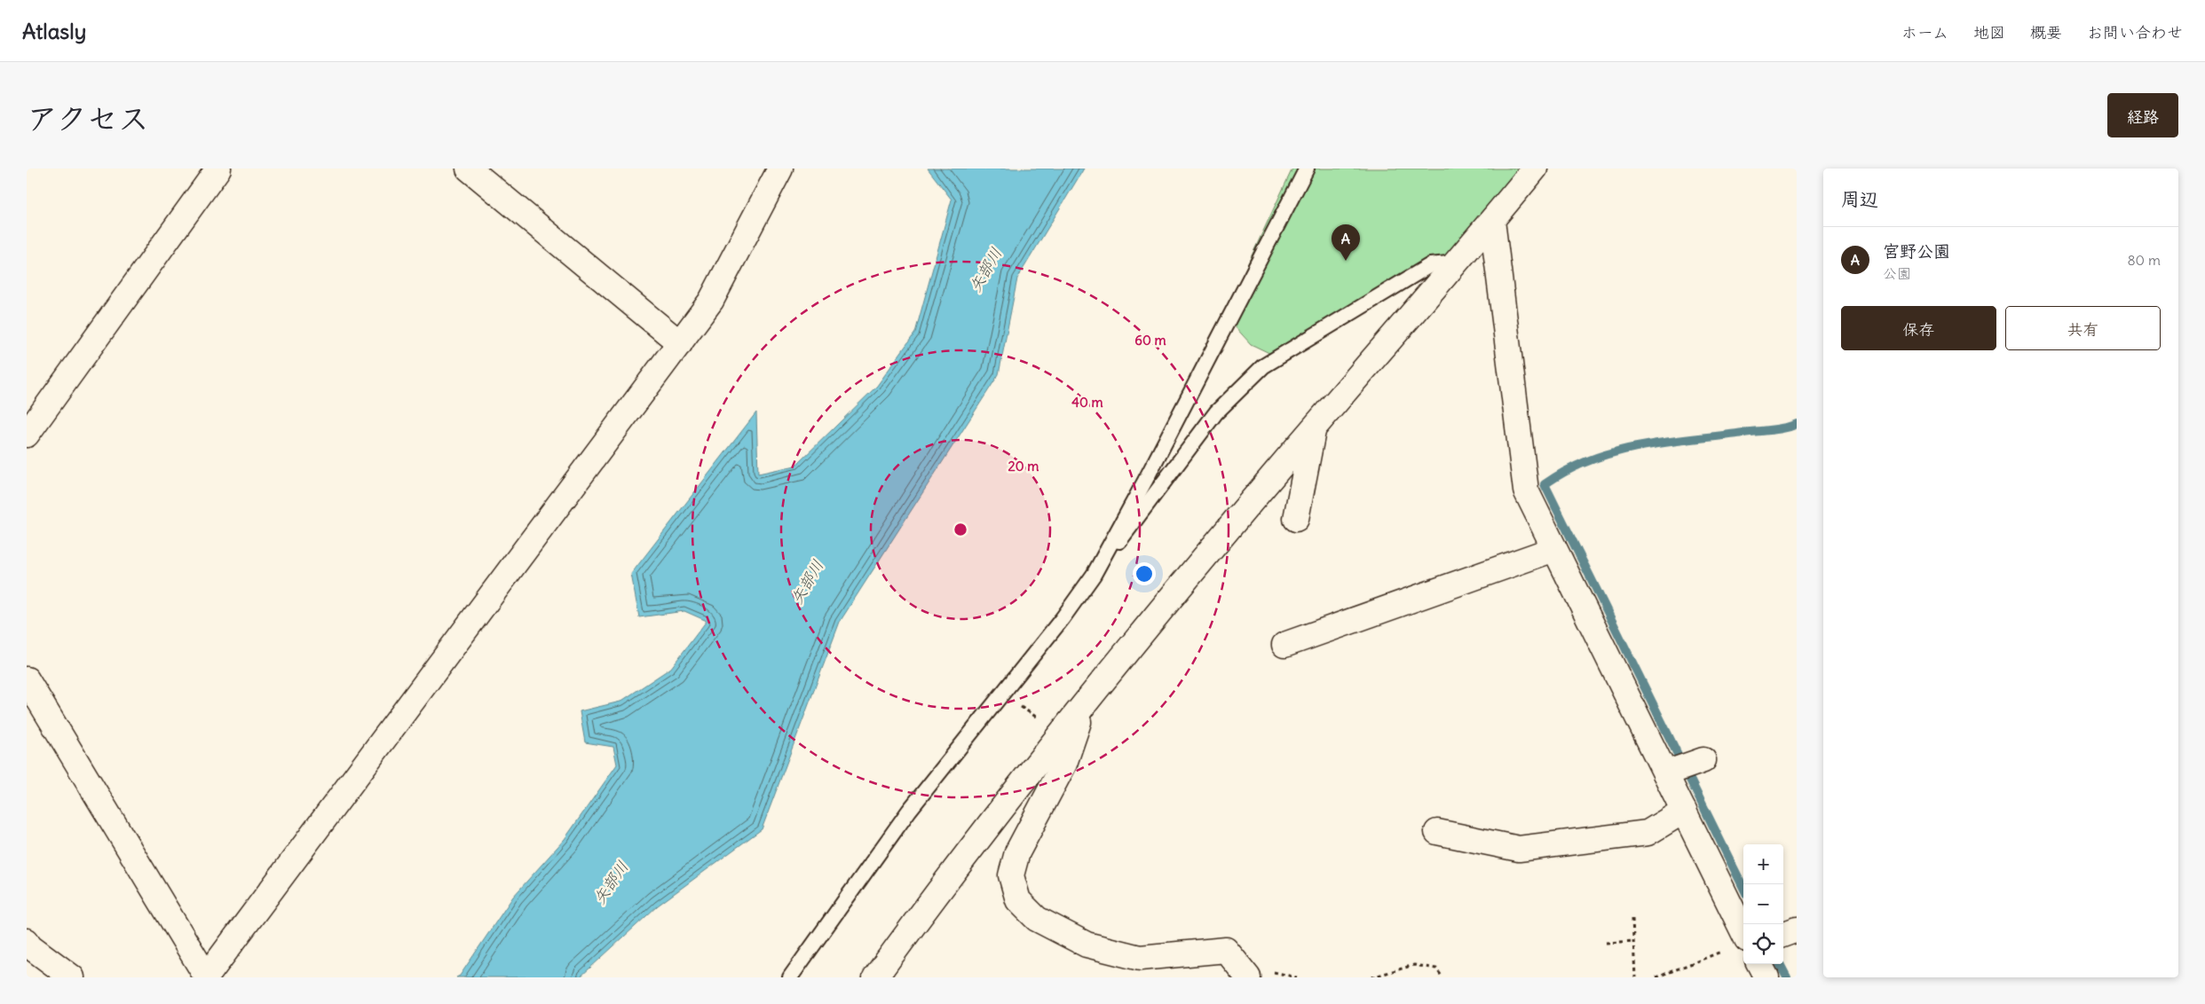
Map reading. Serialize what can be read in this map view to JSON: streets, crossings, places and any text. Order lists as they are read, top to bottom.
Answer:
{
  "water": ["矢部川"],
  "page": {
    "header": "Atlasly",
    "nav": [
      "ホーム",
      "地図",
      "概要",
      "お問い合わせ"
    ],
    "title": "アクセス",
    "buttons": [
      "経路",
      ["保存", "共有"]
    ],
    "heading": "周辺",
    "pins": "A",
    "list": [
      {
        "mark": "A",
        "name": "宮野公園",
        "note": "公園",
        "value": "80 m"
      }
    ],
    "map_buttons": ["+", "−"]
  },
  "rings": ["60 m", "40 m", "20 m"]
}
